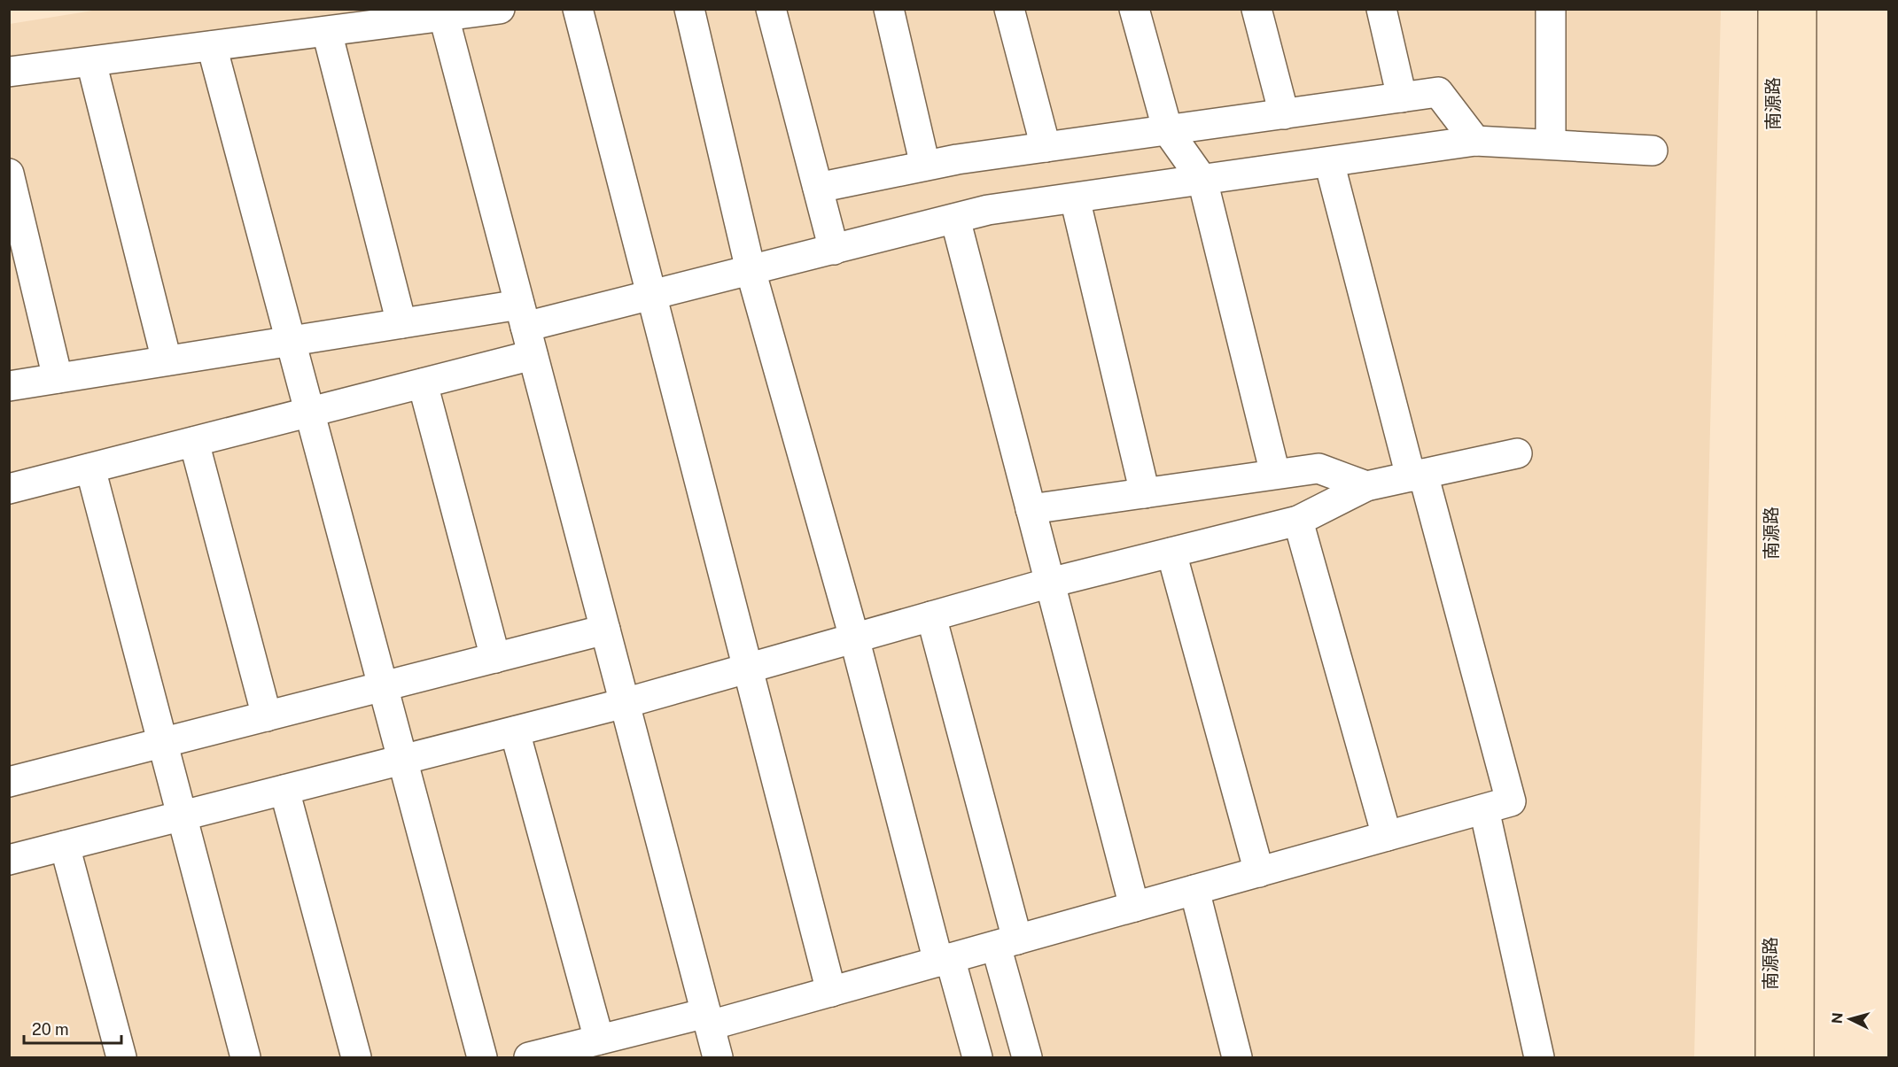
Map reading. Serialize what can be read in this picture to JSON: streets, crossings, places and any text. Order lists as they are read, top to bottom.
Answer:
{
  "streets": {
    "main road": ["南源路"]
  },
  "scale_bar": "20 m",
  "north": "left"
}
